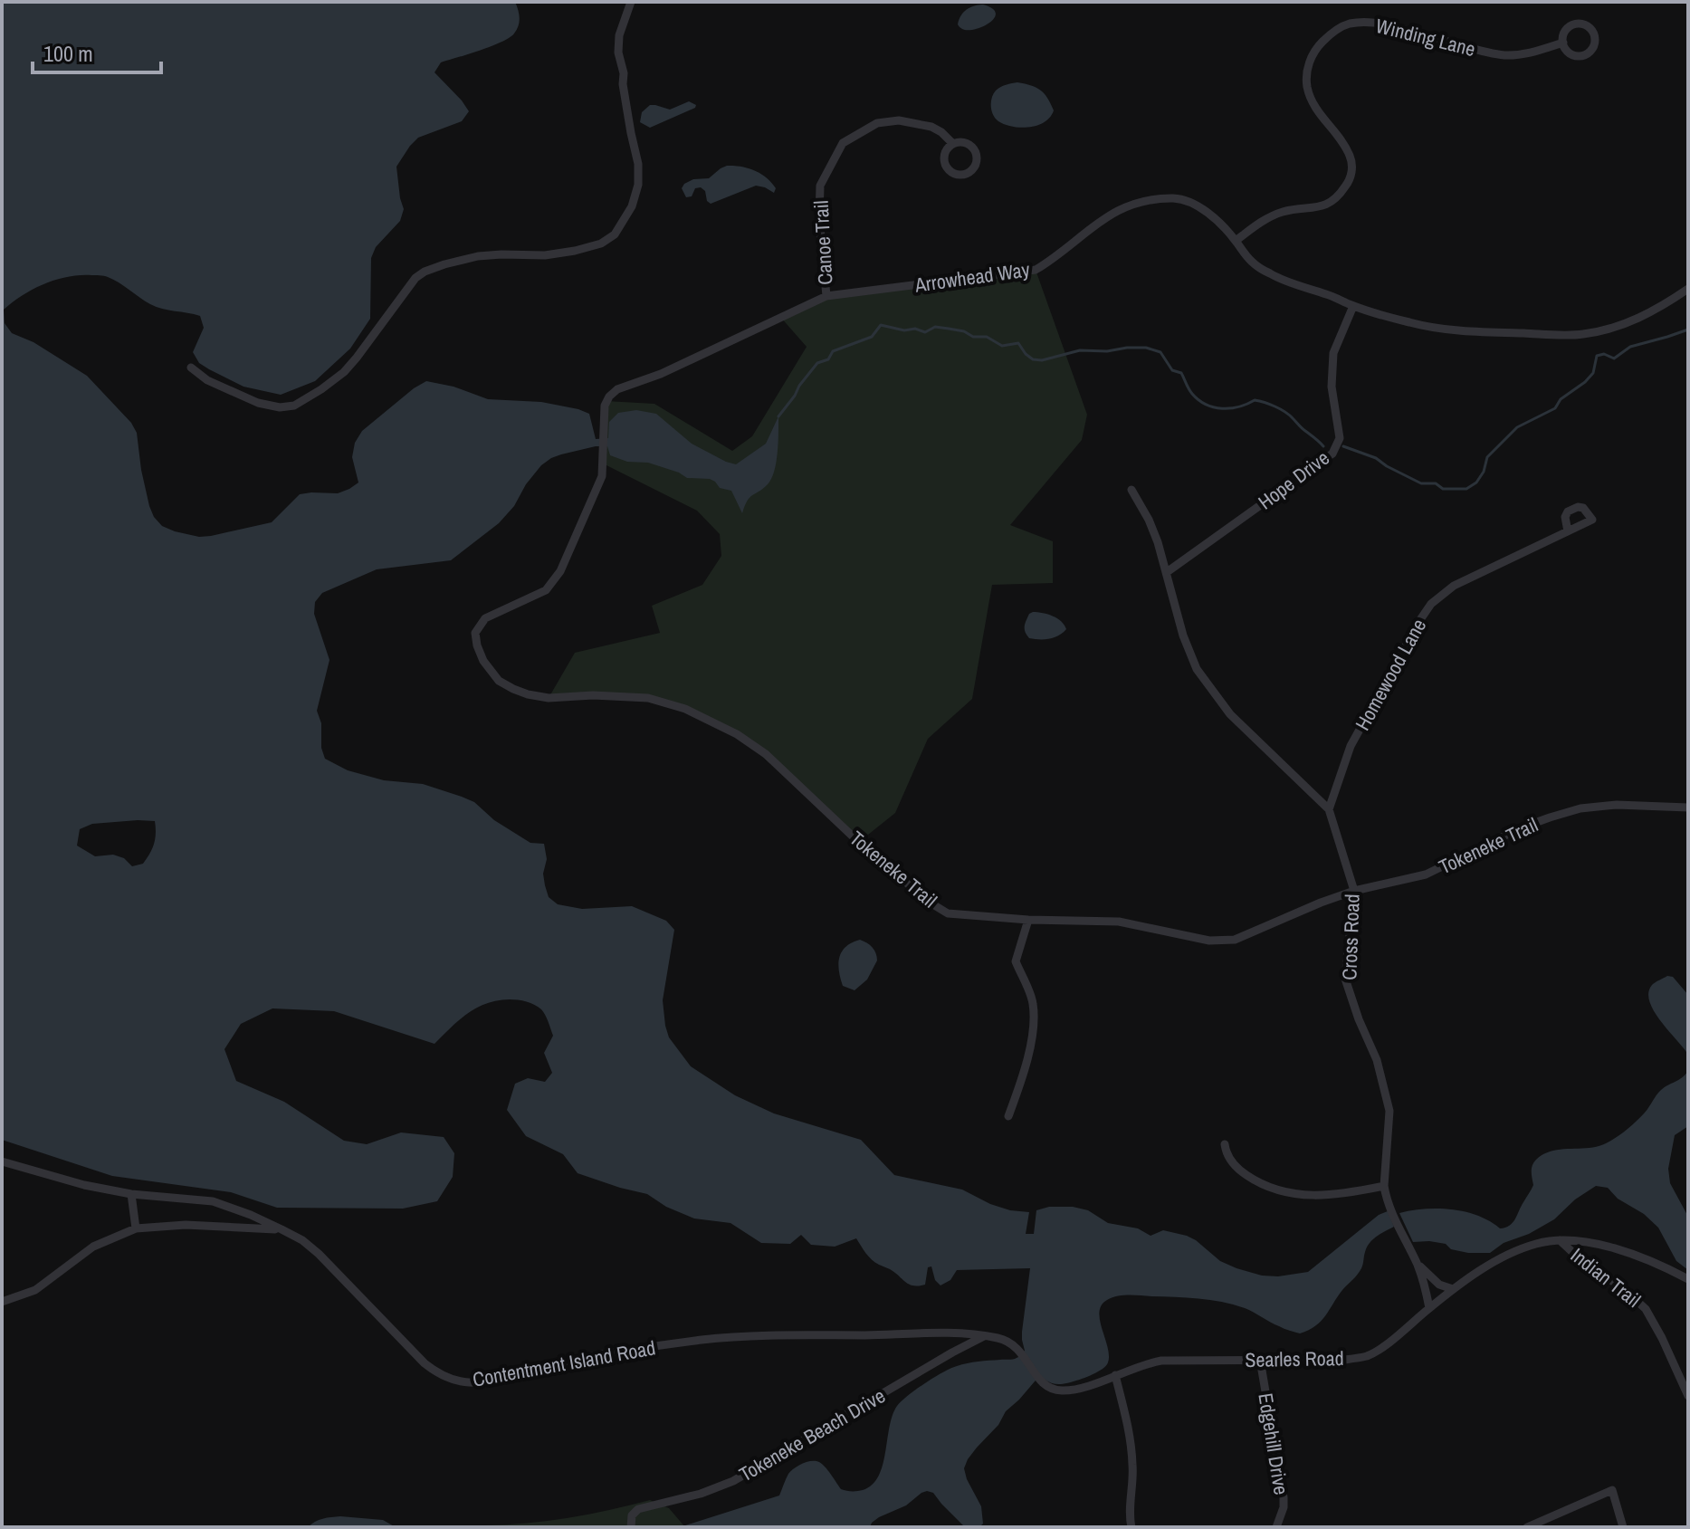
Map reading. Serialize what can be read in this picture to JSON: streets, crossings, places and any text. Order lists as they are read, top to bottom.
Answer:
{
  "streets": {
    "street": [
      "Winding Lane",
      "Canoe Trail",
      "Arrowhead Way",
      "Hope Drive",
      "Homewood Lane",
      "Tokeneke Trail",
      "Cross Road",
      "Indian Trail",
      "Searles Road",
      "Contentment Island Road",
      "Tokeneke Beach Drive",
      "Edgehill Drive"
    ]
  },
  "crossings": [
    ["Winding Lane", "Arrowhead Way"],
    ["Canoe Trail", "Arrowhead Way"],
    ["Arrowhead Way", "Hope Drive"],
    ["Arrowhead Way", "Tokeneke Trail"],
    ["Hope Drive", "Cross Road"],
    ["Homewood Lane", "Cross Road"],
    ["Tokeneke Trail", "Cross Road"],
    ["Cross Road", "Searles Road"],
    ["Indian Trail", "Searles Road"],
    ["Searles Road", "Contentment Island Road"],
    ["Searles Road", "Edgehill Drive"],
    ["Contentment Island Road", "Tokeneke Beach Drive"]
  ],
  "scale_bar": "100 m"
}
